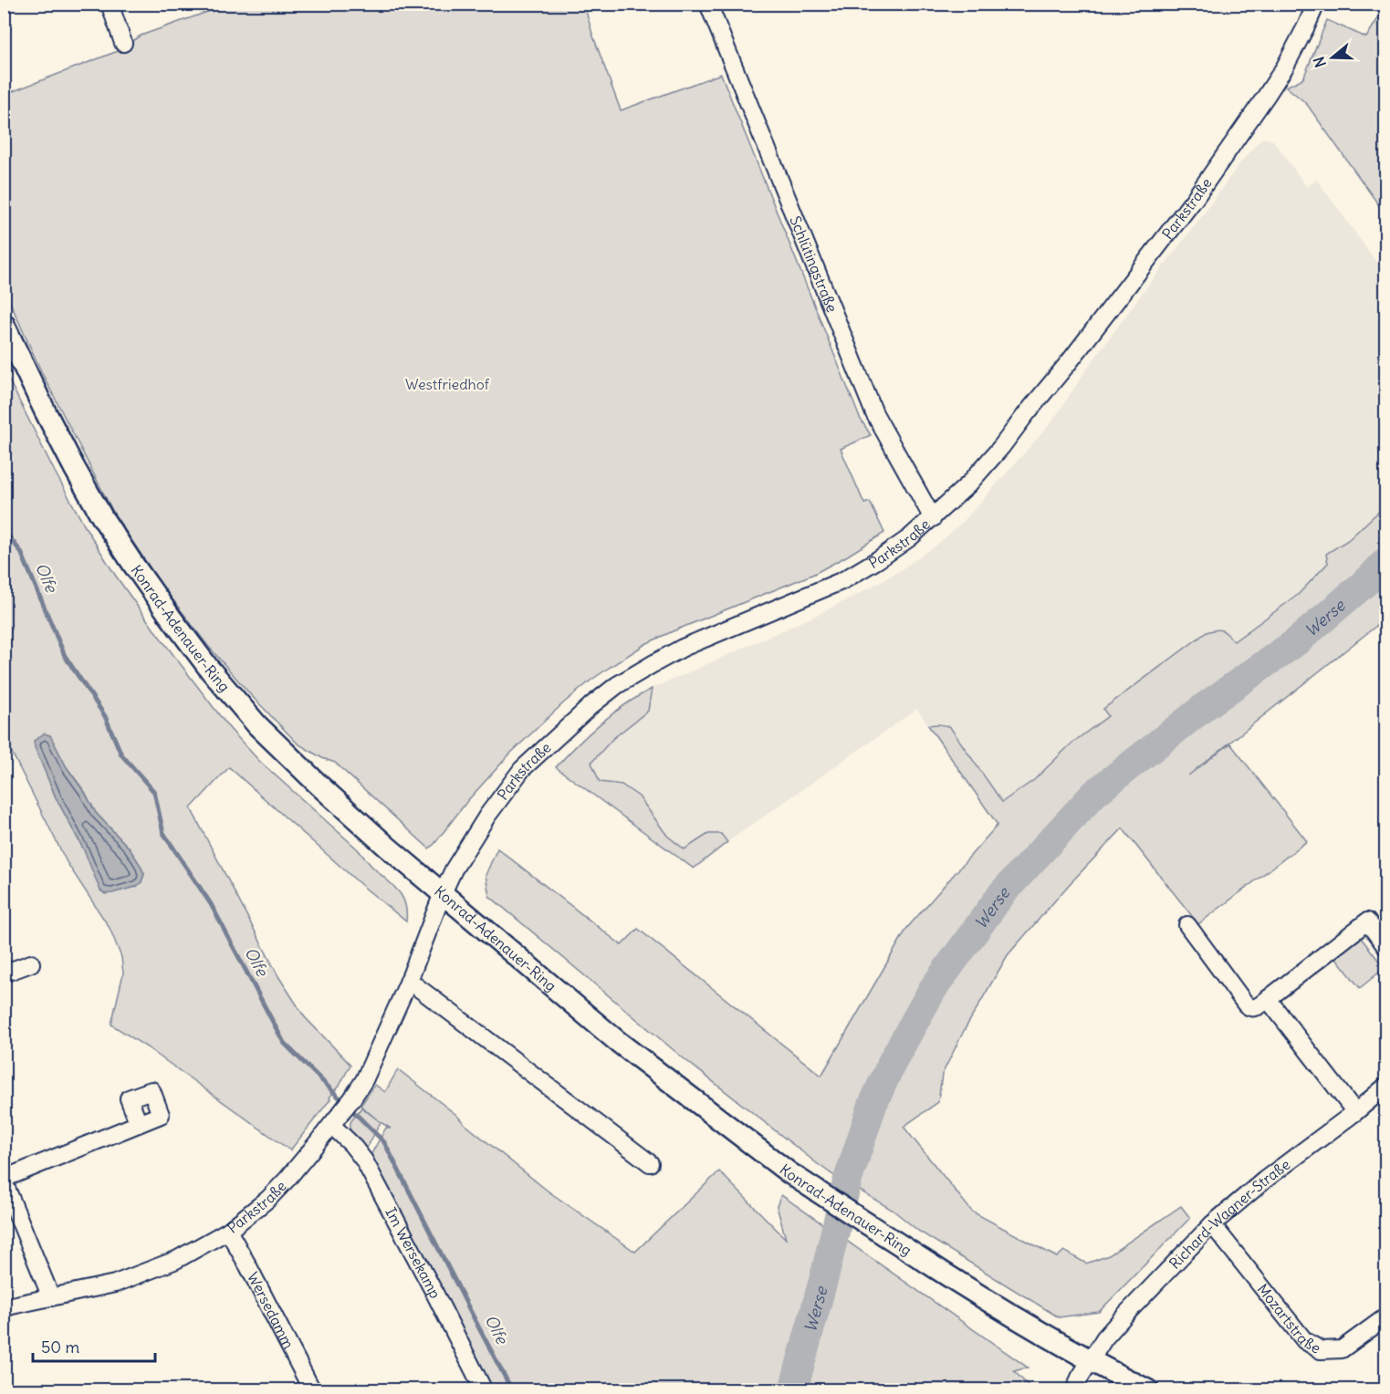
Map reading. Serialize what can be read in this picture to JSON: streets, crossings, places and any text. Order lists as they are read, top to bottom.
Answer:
{
  "streets": {
    "main road": ["Konrad-Adenauer-Ring"],
    "street": [
      "Parkstraße",
      "Schlütingstraße",
      "Richard-Wagner-Straße",
      "Im Wersekamp",
      "Wersedamm",
      "Mozartstraße"
    ]
  },
  "crossings": [
    ["Parkstraße", "Schlütingstraße"],
    ["Parkstraße", "Konrad-Adenauer-Ring"],
    ["Parkstraße", "Im Wersekamp"],
    ["Parkstraße", "Wersedamm"],
    ["Konrad-Adenauer-Ring", "Richard-Wagner-Straße"],
    ["Richard-Wagner-Straße", "Mozartstraße"]
  ],
  "water": ["Olfe", "Werse"],
  "parks": ["Westfriedhof"],
  "scale_bar": "50 m",
  "north": "left"
}
